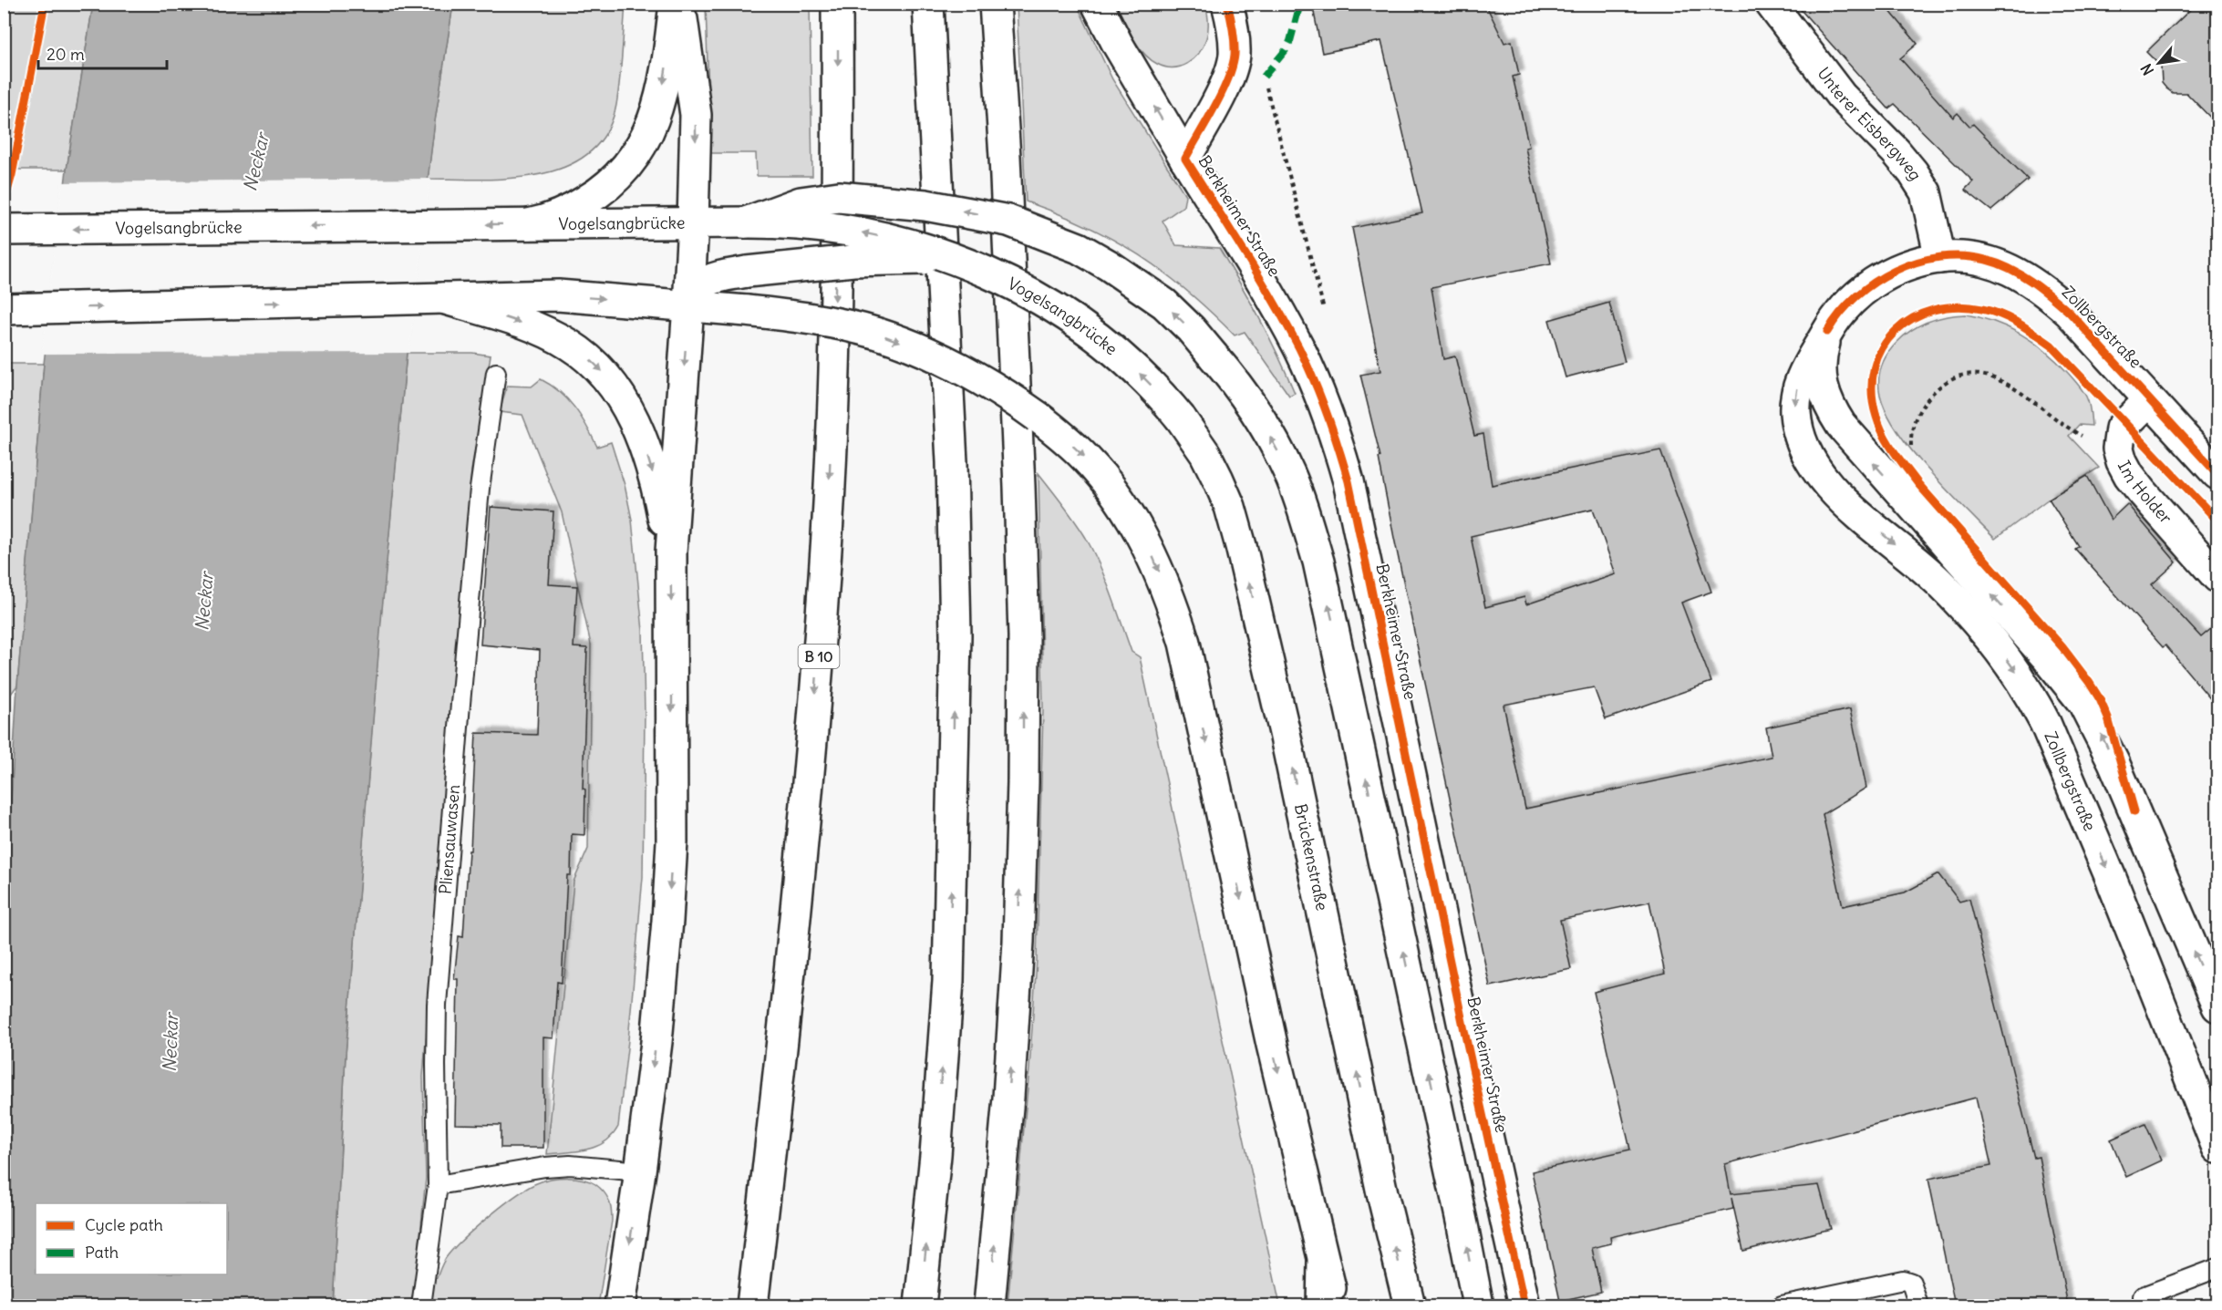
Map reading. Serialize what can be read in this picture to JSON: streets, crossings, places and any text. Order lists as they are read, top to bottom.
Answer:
{
  "streets": {
    "main road": [
      "Unterer Eisbergweg",
      "Berkheimer Straße",
      "Vogelsangbrücke",
      "Zollbergstraße",
      "Im Holder",
      "B 10",
      "Brückenstraße"
    ],
    "lane": ["Pliensauwasen"]
  },
  "crossings": [
    ["Unterer Eisbergweg", "Zollbergstraße"],
    ["Vogelsangbrücke", "Brückenstraße"],
    ["Zollbergstraße", "Im Holder"]
  ],
  "water": ["Neckar"],
  "legend": ["Cycle path", "Path"],
  "scale_bar": "20 m",
  "north": "bottom left"
}
